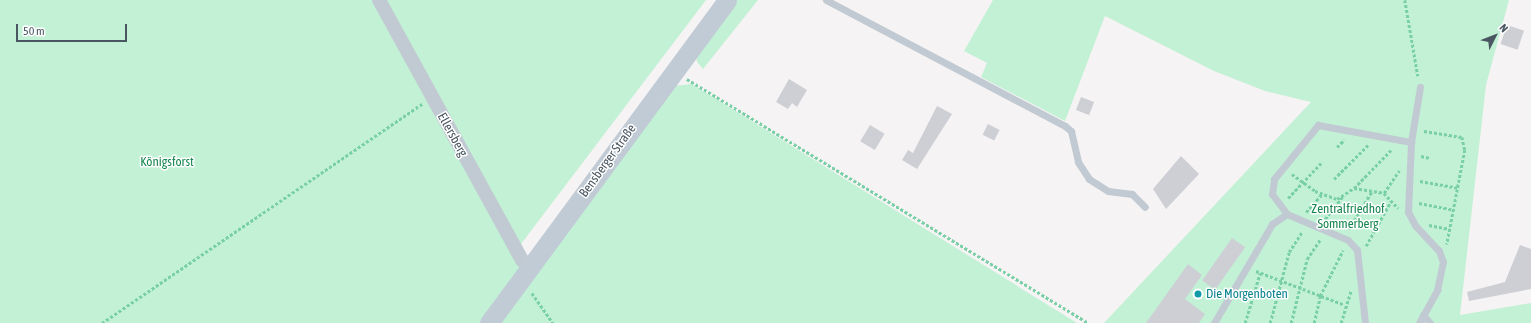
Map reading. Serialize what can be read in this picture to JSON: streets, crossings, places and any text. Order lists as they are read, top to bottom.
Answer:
{
  "streets": {
    "main road": ["Bensberger Straße"],
    "street": ["Ellersberg"]
  },
  "crossings": [
    ["Ellersberg", "Bensberger Straße"]
  ],
  "parks": ["Königsforst", "Zentralfriedhof Sommerberg"],
  "places": ["Die Morgenboten"],
  "scale_bar": "50 m",
  "north": "top right"
}
